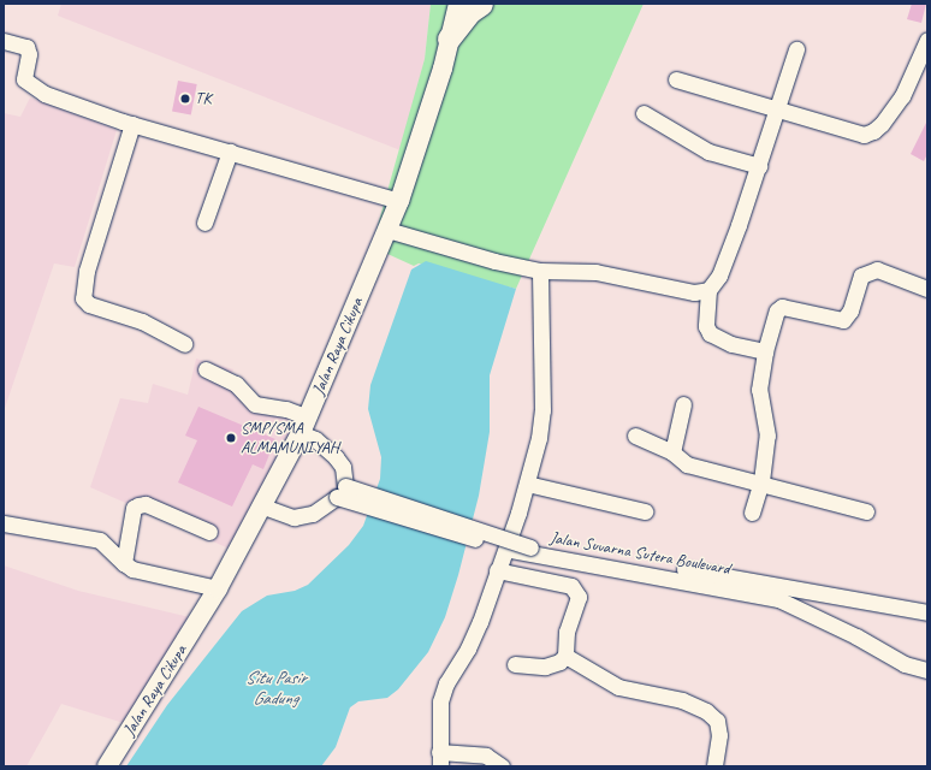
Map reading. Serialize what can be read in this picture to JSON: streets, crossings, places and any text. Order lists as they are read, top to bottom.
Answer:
{
  "streets": {
    "main road": ["Jalan Raya Cikupa"],
    "street": ["Jalan Suvarna Sutera Boulevard"]
  },
  "water": ["Situ Pasir Gadung"],
  "places": ["TK", "SMP/SMA ALMAMUNIYAH"]
}
